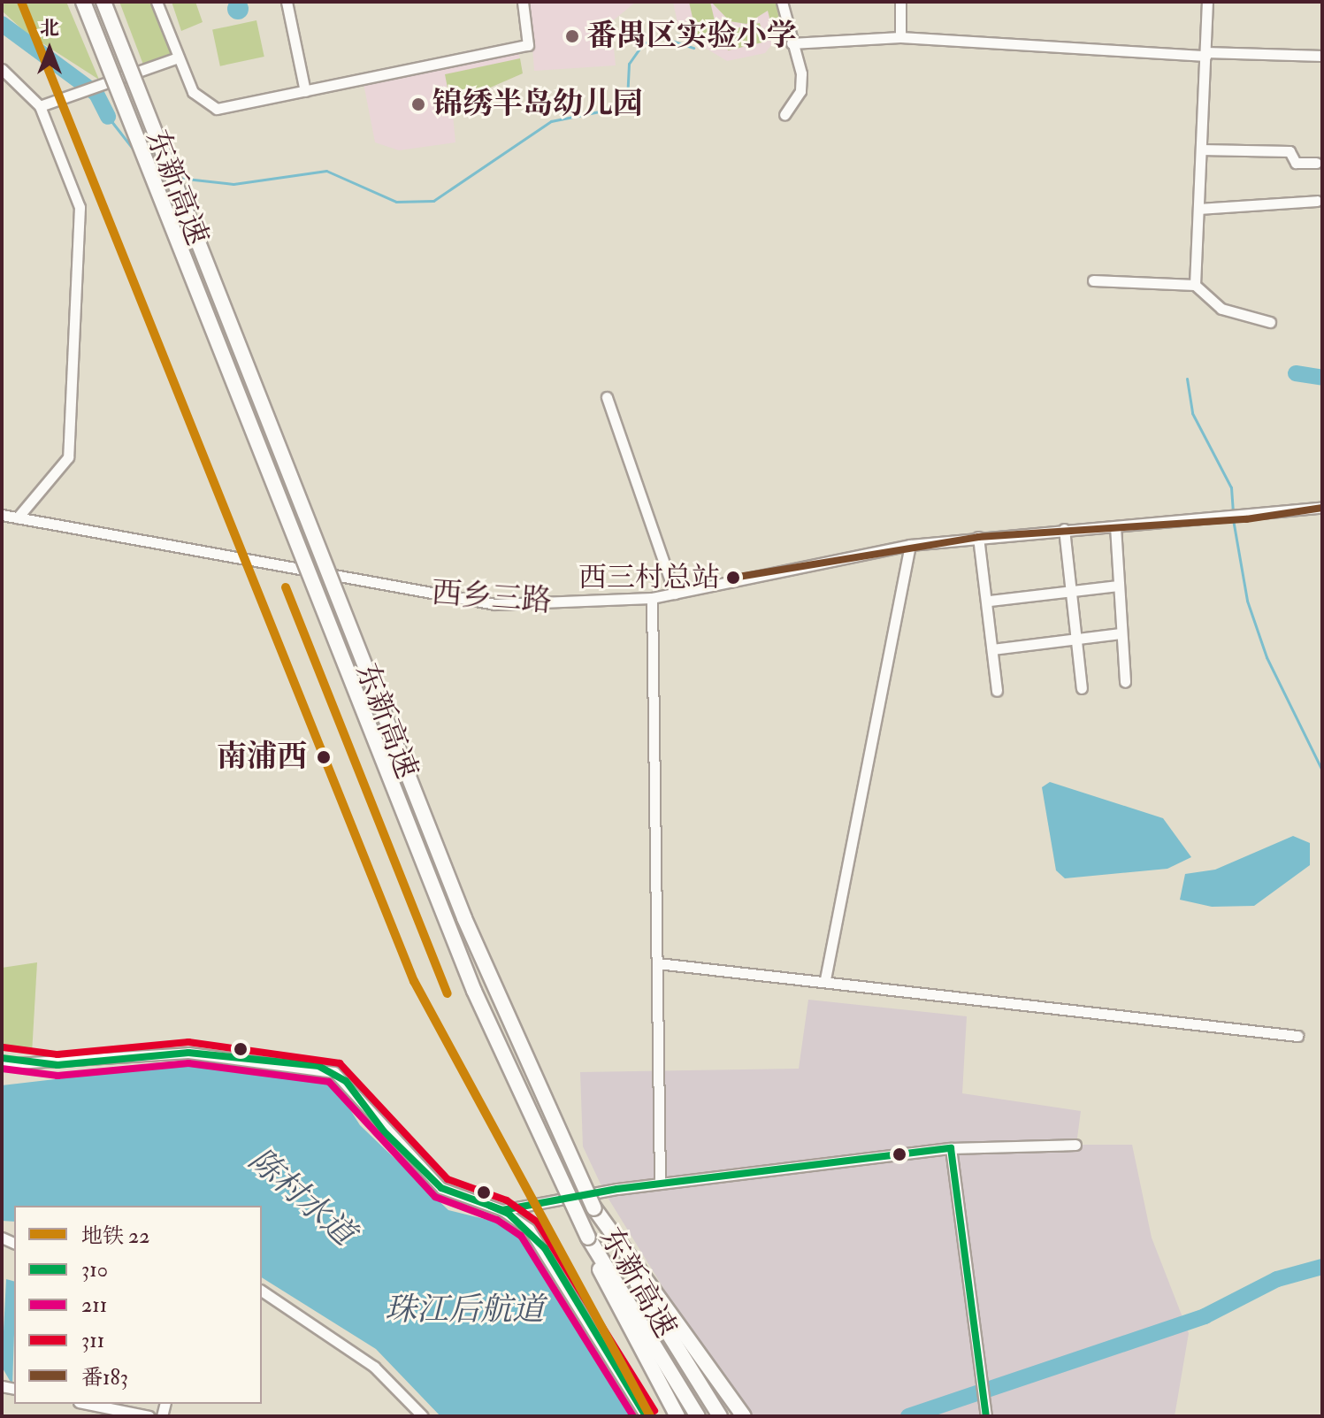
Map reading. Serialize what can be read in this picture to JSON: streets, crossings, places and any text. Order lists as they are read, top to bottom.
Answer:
{
  "streets": {
    "highway": ["东新高速"],
    "street": ["西乡三路"]
  },
  "water": ["陈村水道", "珠江后航道"],
  "places": [
    "番禺区实验小学",
    "锦绣半岛幼儿园",
    "西三村总站",
    "南浦西"
  ],
  "lines": [
    "metro line 22",
    "transit line 番183",
    "transit line 311",
    "transit line 310",
    "transit line 211"
  ],
  "legend": [
    "地铁 22",
    "310",
    "211",
    "311",
    "番183"
  ],
  "north": "top"
}
